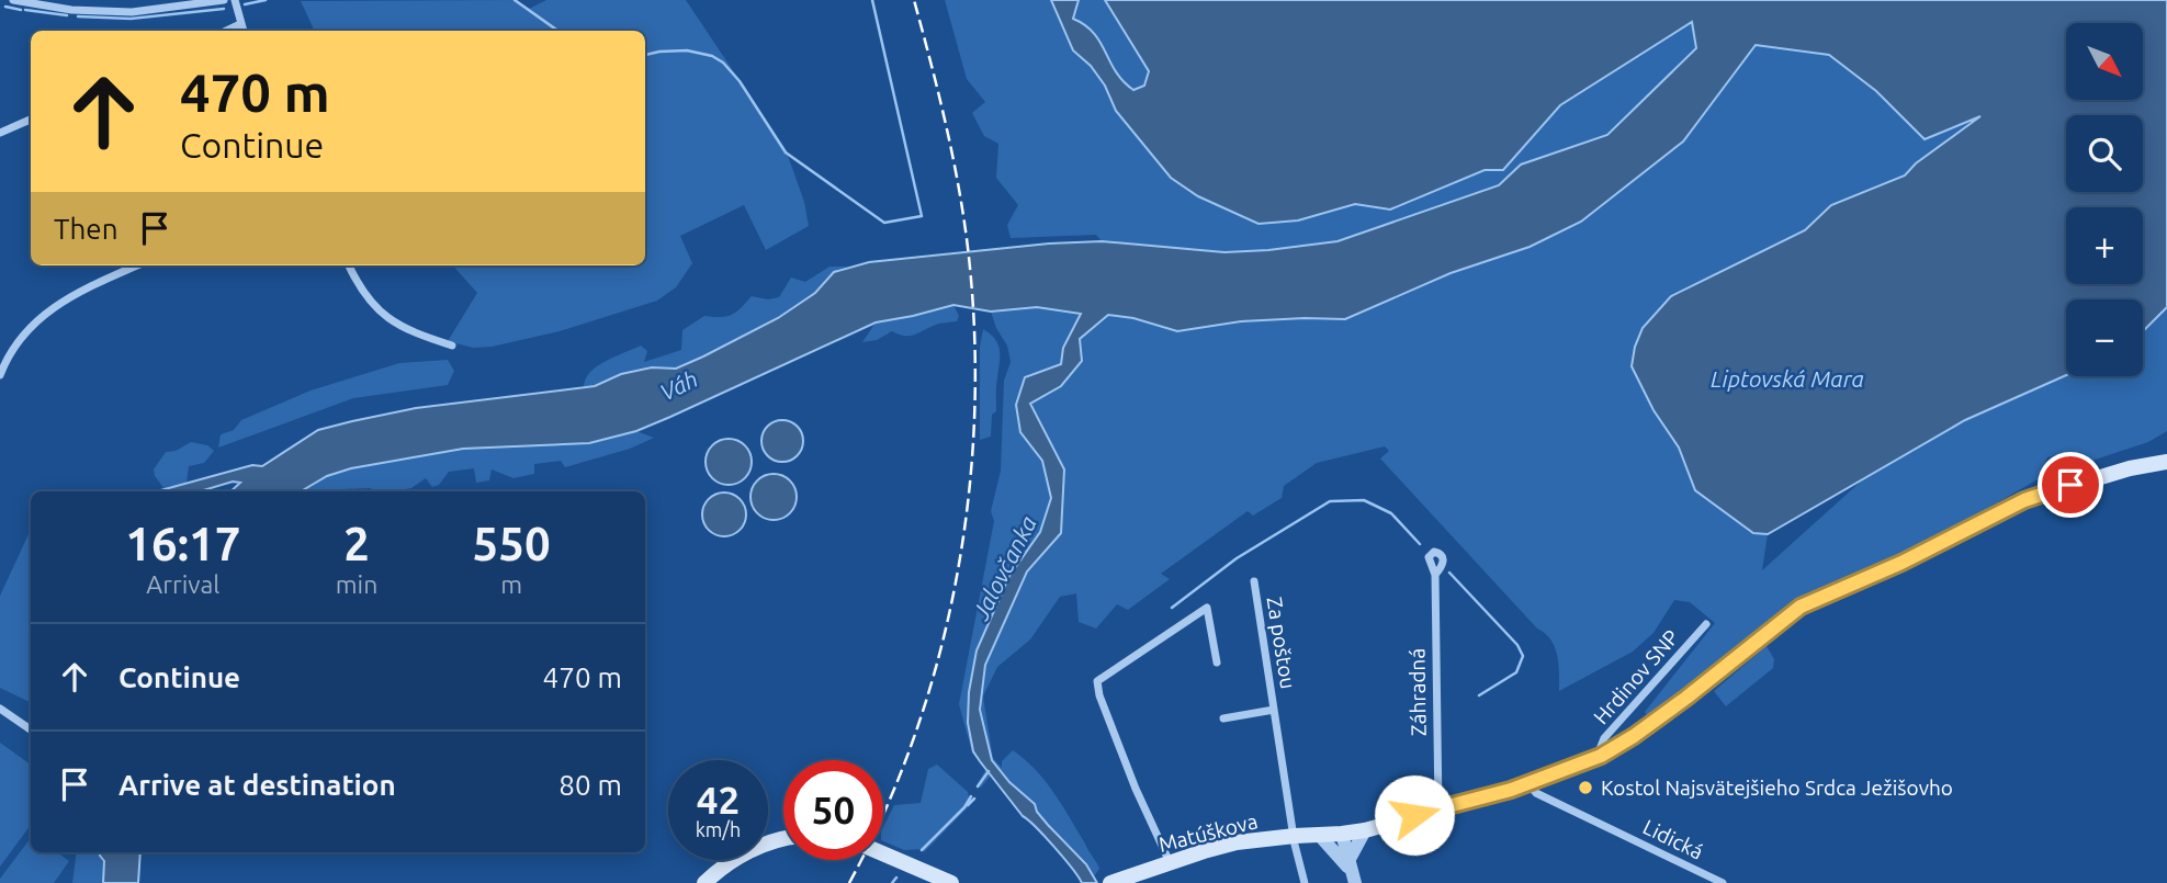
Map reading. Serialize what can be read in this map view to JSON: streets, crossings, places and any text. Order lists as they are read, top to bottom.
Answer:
{
  "streets": {
    "main road": ["Matúškova"],
    "street": [
      "Za poštou",
      "Hrdinov SNP",
      "Záhradná",
      "Lidická"
    ]
  },
  "crossings": [
    ["Za poštou", "Matúškova"],
    ["Hrdinov SNP", "Matúškova"],
    ["Záhradná", "Matúškova"],
    ["Matúškova", "Lidická"]
  ],
  "water": ["Liptovská Mara", "Váh", "Jalovčanka"],
  "places": ["Kostol Najsvätejšieho Srdca Ježišovho"],
  "north": "bottom right",
  "page": {
    "map_buttons": ["+", "−"],
    "turn": ["470 m", "Continue"],
    "then": "Then",
    "eta": [
      "16:17",
      "Arrival",
      "2",
      "min",
      "550",
      "m"
    ],
    "list": [
      {
        "name": "Continue",
        "value": "470 m"
      },
      {
        "name": "Arrive at destination",
        "value": "80 m"
      }
    ],
    "speed": "42 km/h",
    "limit": "50"
  }
}
